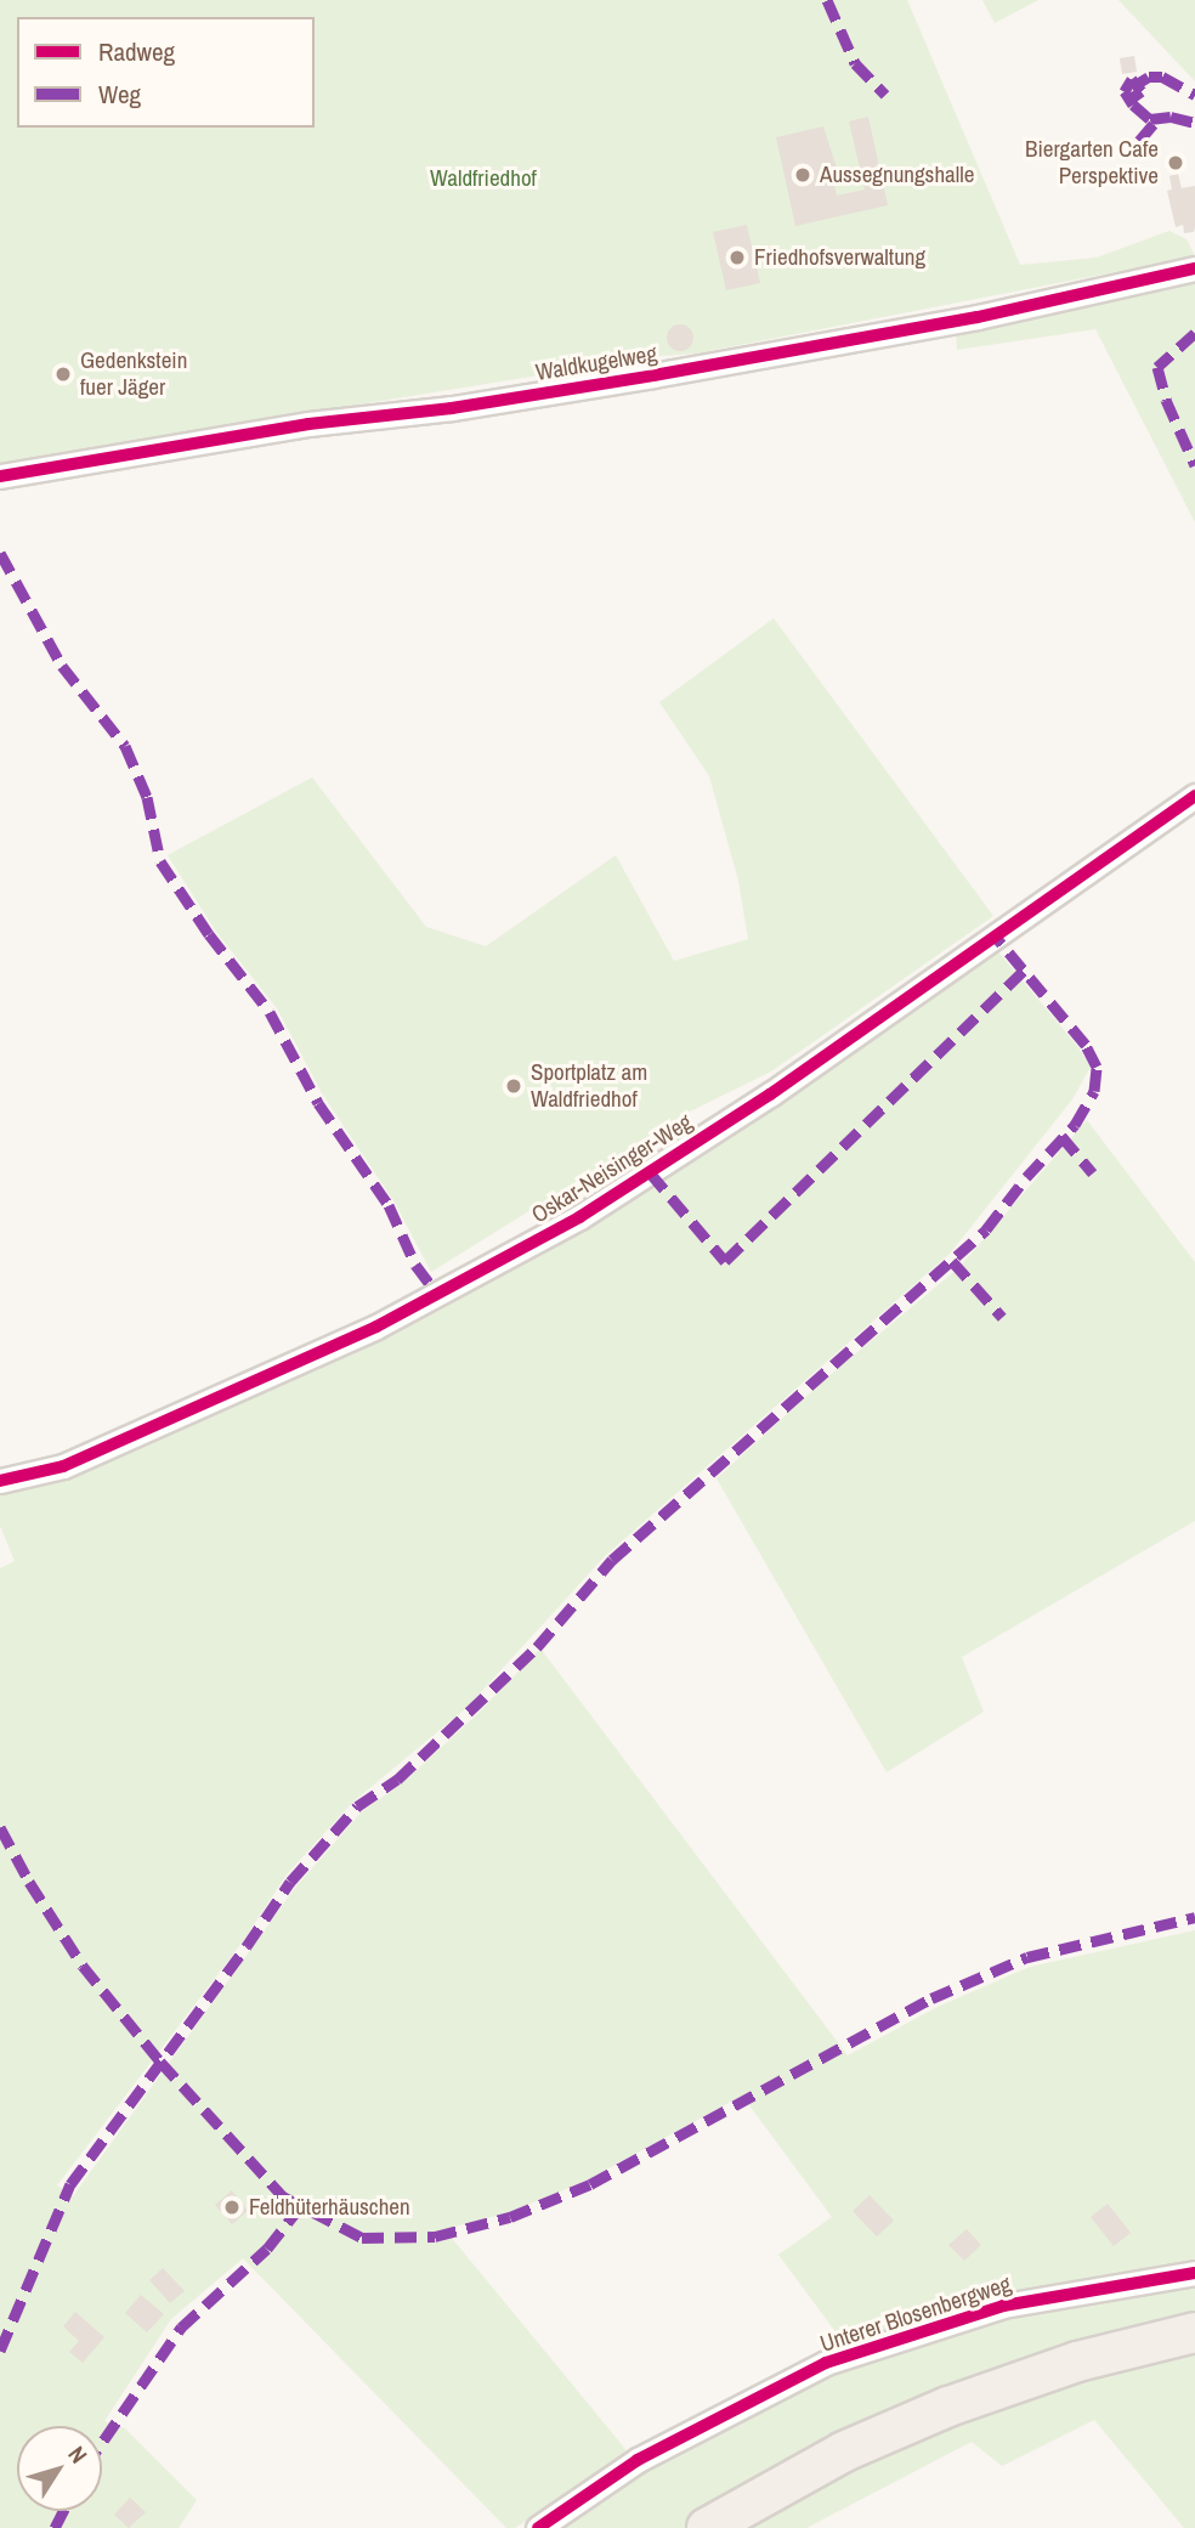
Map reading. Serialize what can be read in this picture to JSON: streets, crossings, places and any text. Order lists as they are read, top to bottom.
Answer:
{
  "streets": {
    "street": ["Waldkugelweg", "Oskar-Neisinger-Weg", "Unterer Blosenbergweg"]
  },
  "parks": ["Waldfriedhof"],
  "places": [
    "Biergarten Cafe Perspektive",
    "Aussegnungshalle",
    "Friedhofsverwaltung",
    "Gedenkstein fuer Jäger",
    "Sportplatz am Waldfriedhof",
    "Feldhüterhäuschen"
  ],
  "legend": ["Radweg", "Weg"],
  "north": "top right"
}
